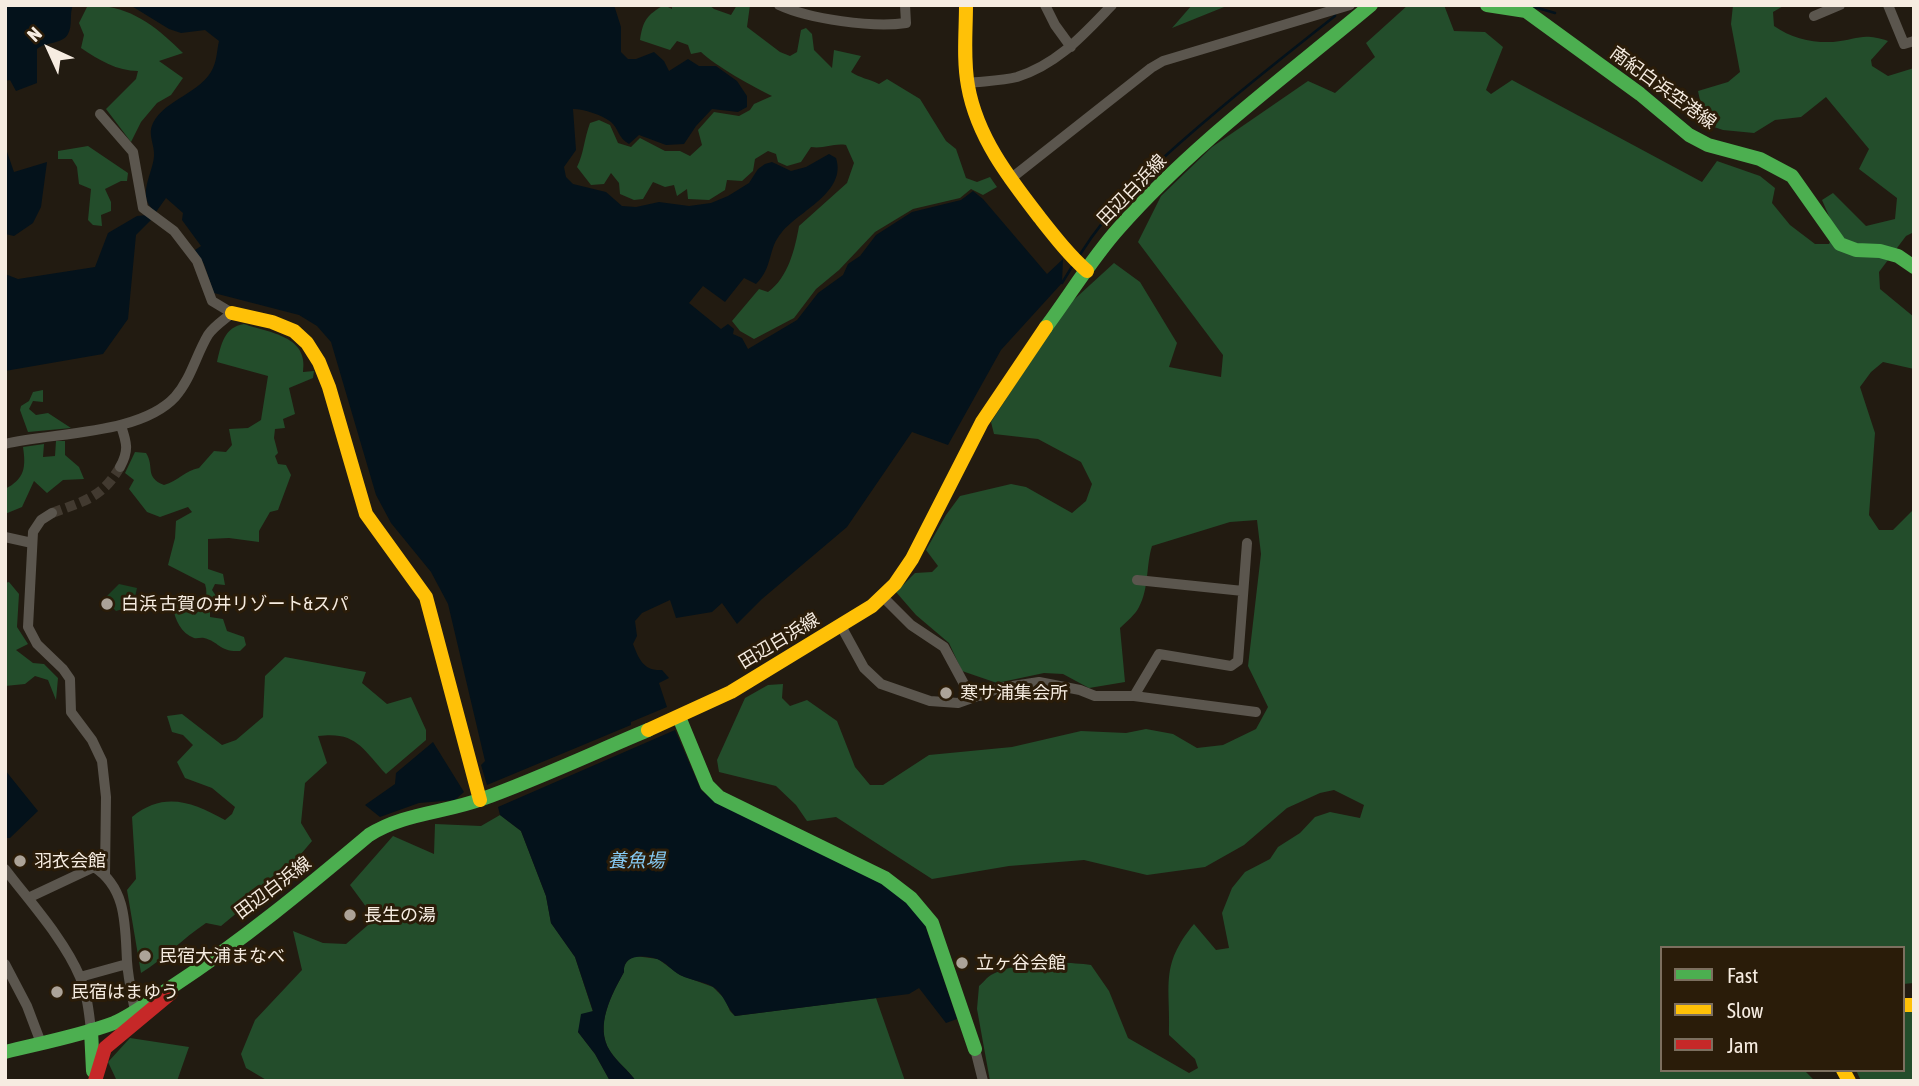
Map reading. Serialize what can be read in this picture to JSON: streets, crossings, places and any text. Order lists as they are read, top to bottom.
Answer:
{
  "streets": {
    "main road": ["南紀白浜空港線", "田辺白浜線"]
  },
  "water": ["養魚場"],
  "places": [
    "白浜 古賀の井リゾート&スパ",
    "寒サ浦集会所",
    "羽衣会館",
    "長生の湯",
    "民宿大浦まなべ",
    "立ヶ谷会館",
    "民宿はまゆう"
  ],
  "legend": ["Fast", "Slow", "Jam"],
  "north": "top left"
}
